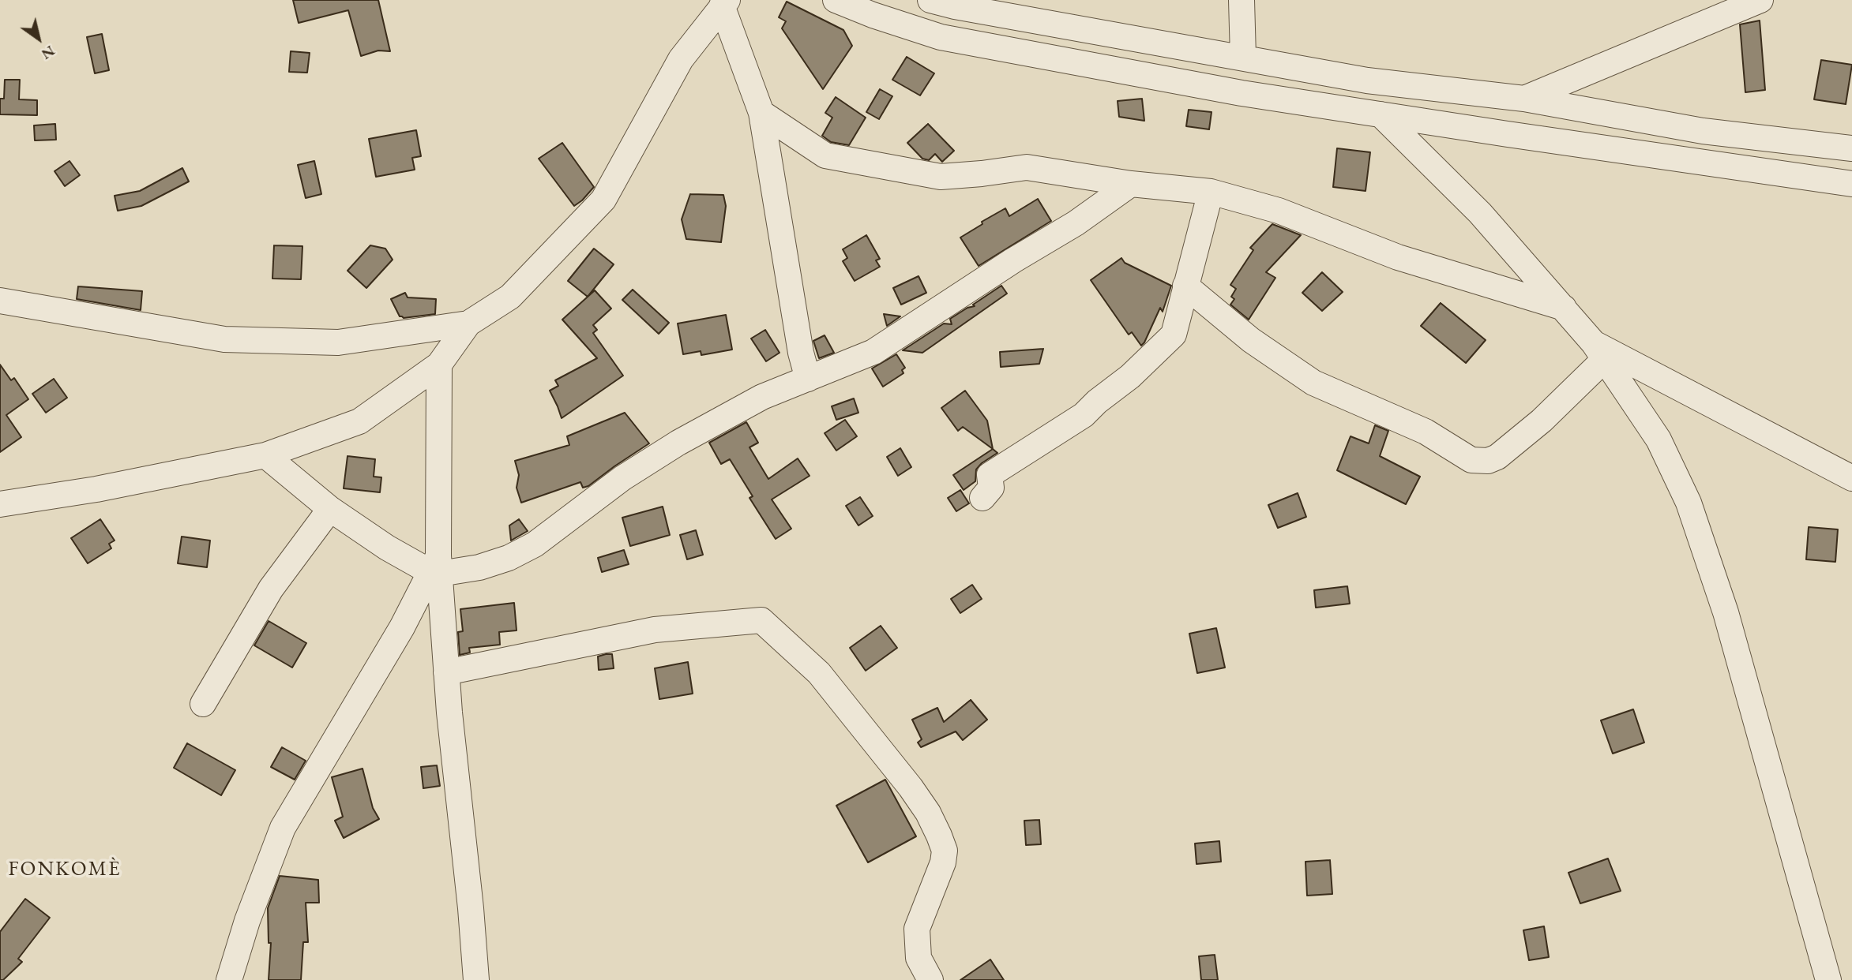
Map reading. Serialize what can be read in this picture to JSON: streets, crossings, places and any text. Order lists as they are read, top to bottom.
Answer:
{
  "districts": ["FONKOMÈ"],
  "north": "bottom right"
}
